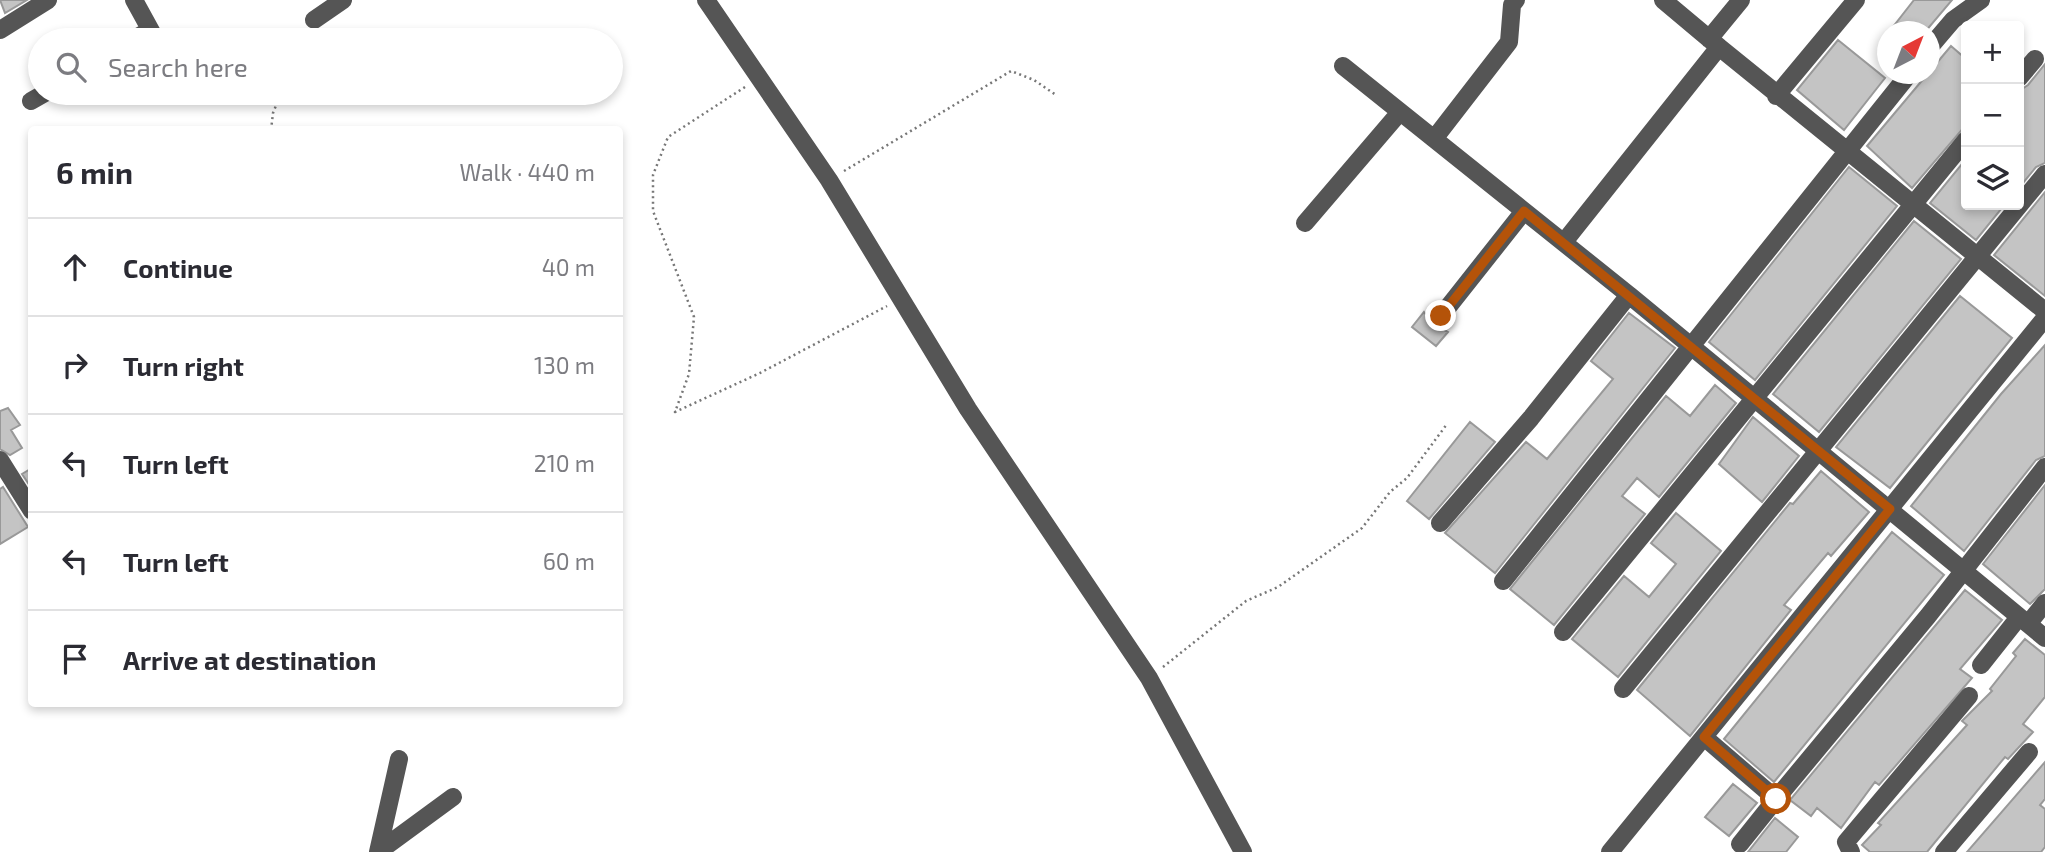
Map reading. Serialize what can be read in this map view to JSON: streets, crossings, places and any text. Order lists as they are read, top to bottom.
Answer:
{
  "north": "top right",
  "page": {
    "map_buttons": ["+", "−"],
    "search": "Search here",
    "heading": ["6 min", "Walk · 440 m"],
    "list": [
      ["Continue", "40 m"],
      ["Turn right", "130 m"],
      ["Turn left", "210 m"],
      ["Turn left", "60 m"],
      "Arrive at destination"
    ]
  }
}
